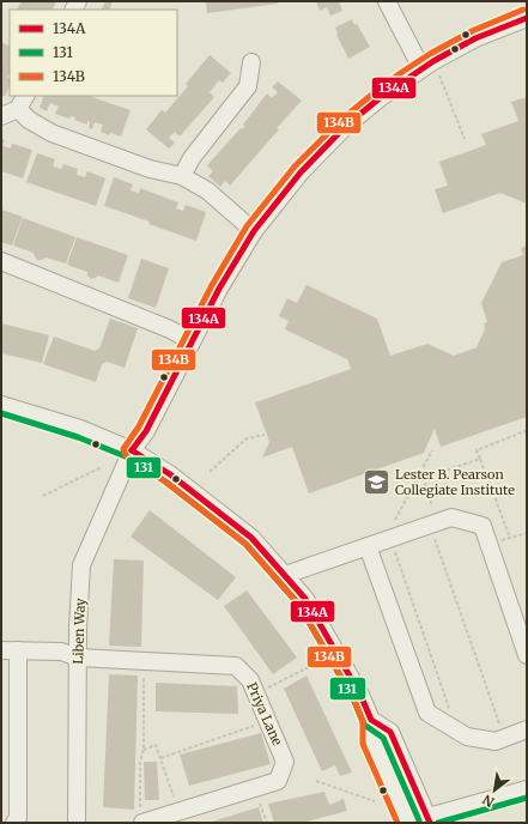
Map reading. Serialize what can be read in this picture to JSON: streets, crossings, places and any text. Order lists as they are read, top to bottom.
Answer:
{
  "streets": {
    "street": ["Liben Way", "Priya Lane"]
  },
  "crossings": [
    ["Liben Way", "Priya Lane"]
  ],
  "places": {
    "school or university": ["Lester B. Pearson Collegiate Institute"]
  },
  "lines": ["transit line 134B", "transit line 134A", "transit line 131"],
  "legend": ["134A", "131", "134B"],
  "north": "bottom left"
}
